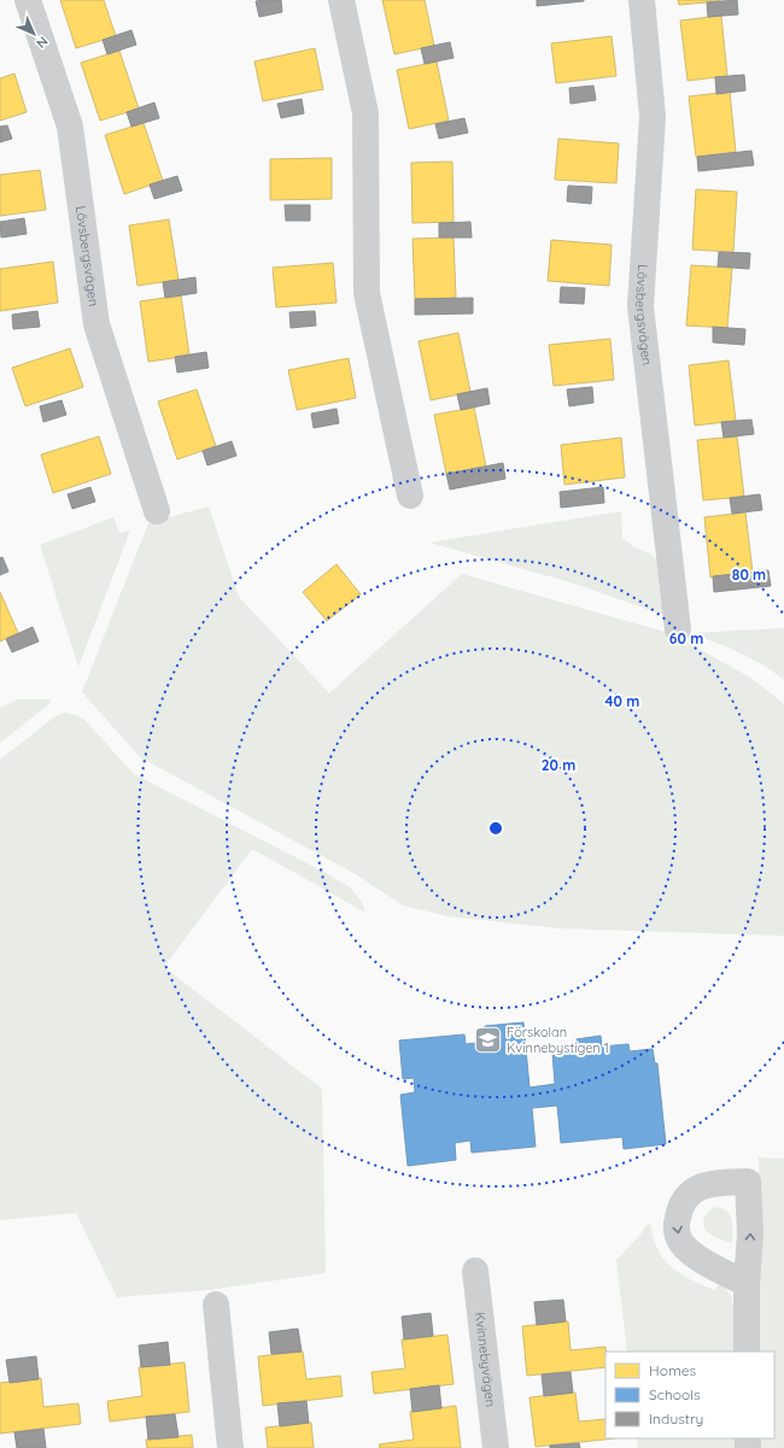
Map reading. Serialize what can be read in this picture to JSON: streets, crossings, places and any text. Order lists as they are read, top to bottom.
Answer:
{
  "streets": {
    "street": ["Lövsbergsvägen", "Kvinnebyvägen"]
  },
  "places": {
    "school or university": ["Förskolan Kvinnebystigen 1"]
  },
  "legend": ["Homes", "Schools", "Industry"],
  "north": "bottom right",
  "rings": [
    "80 m",
    "60 m",
    "40 m",
    "20 m"
  ]
}
